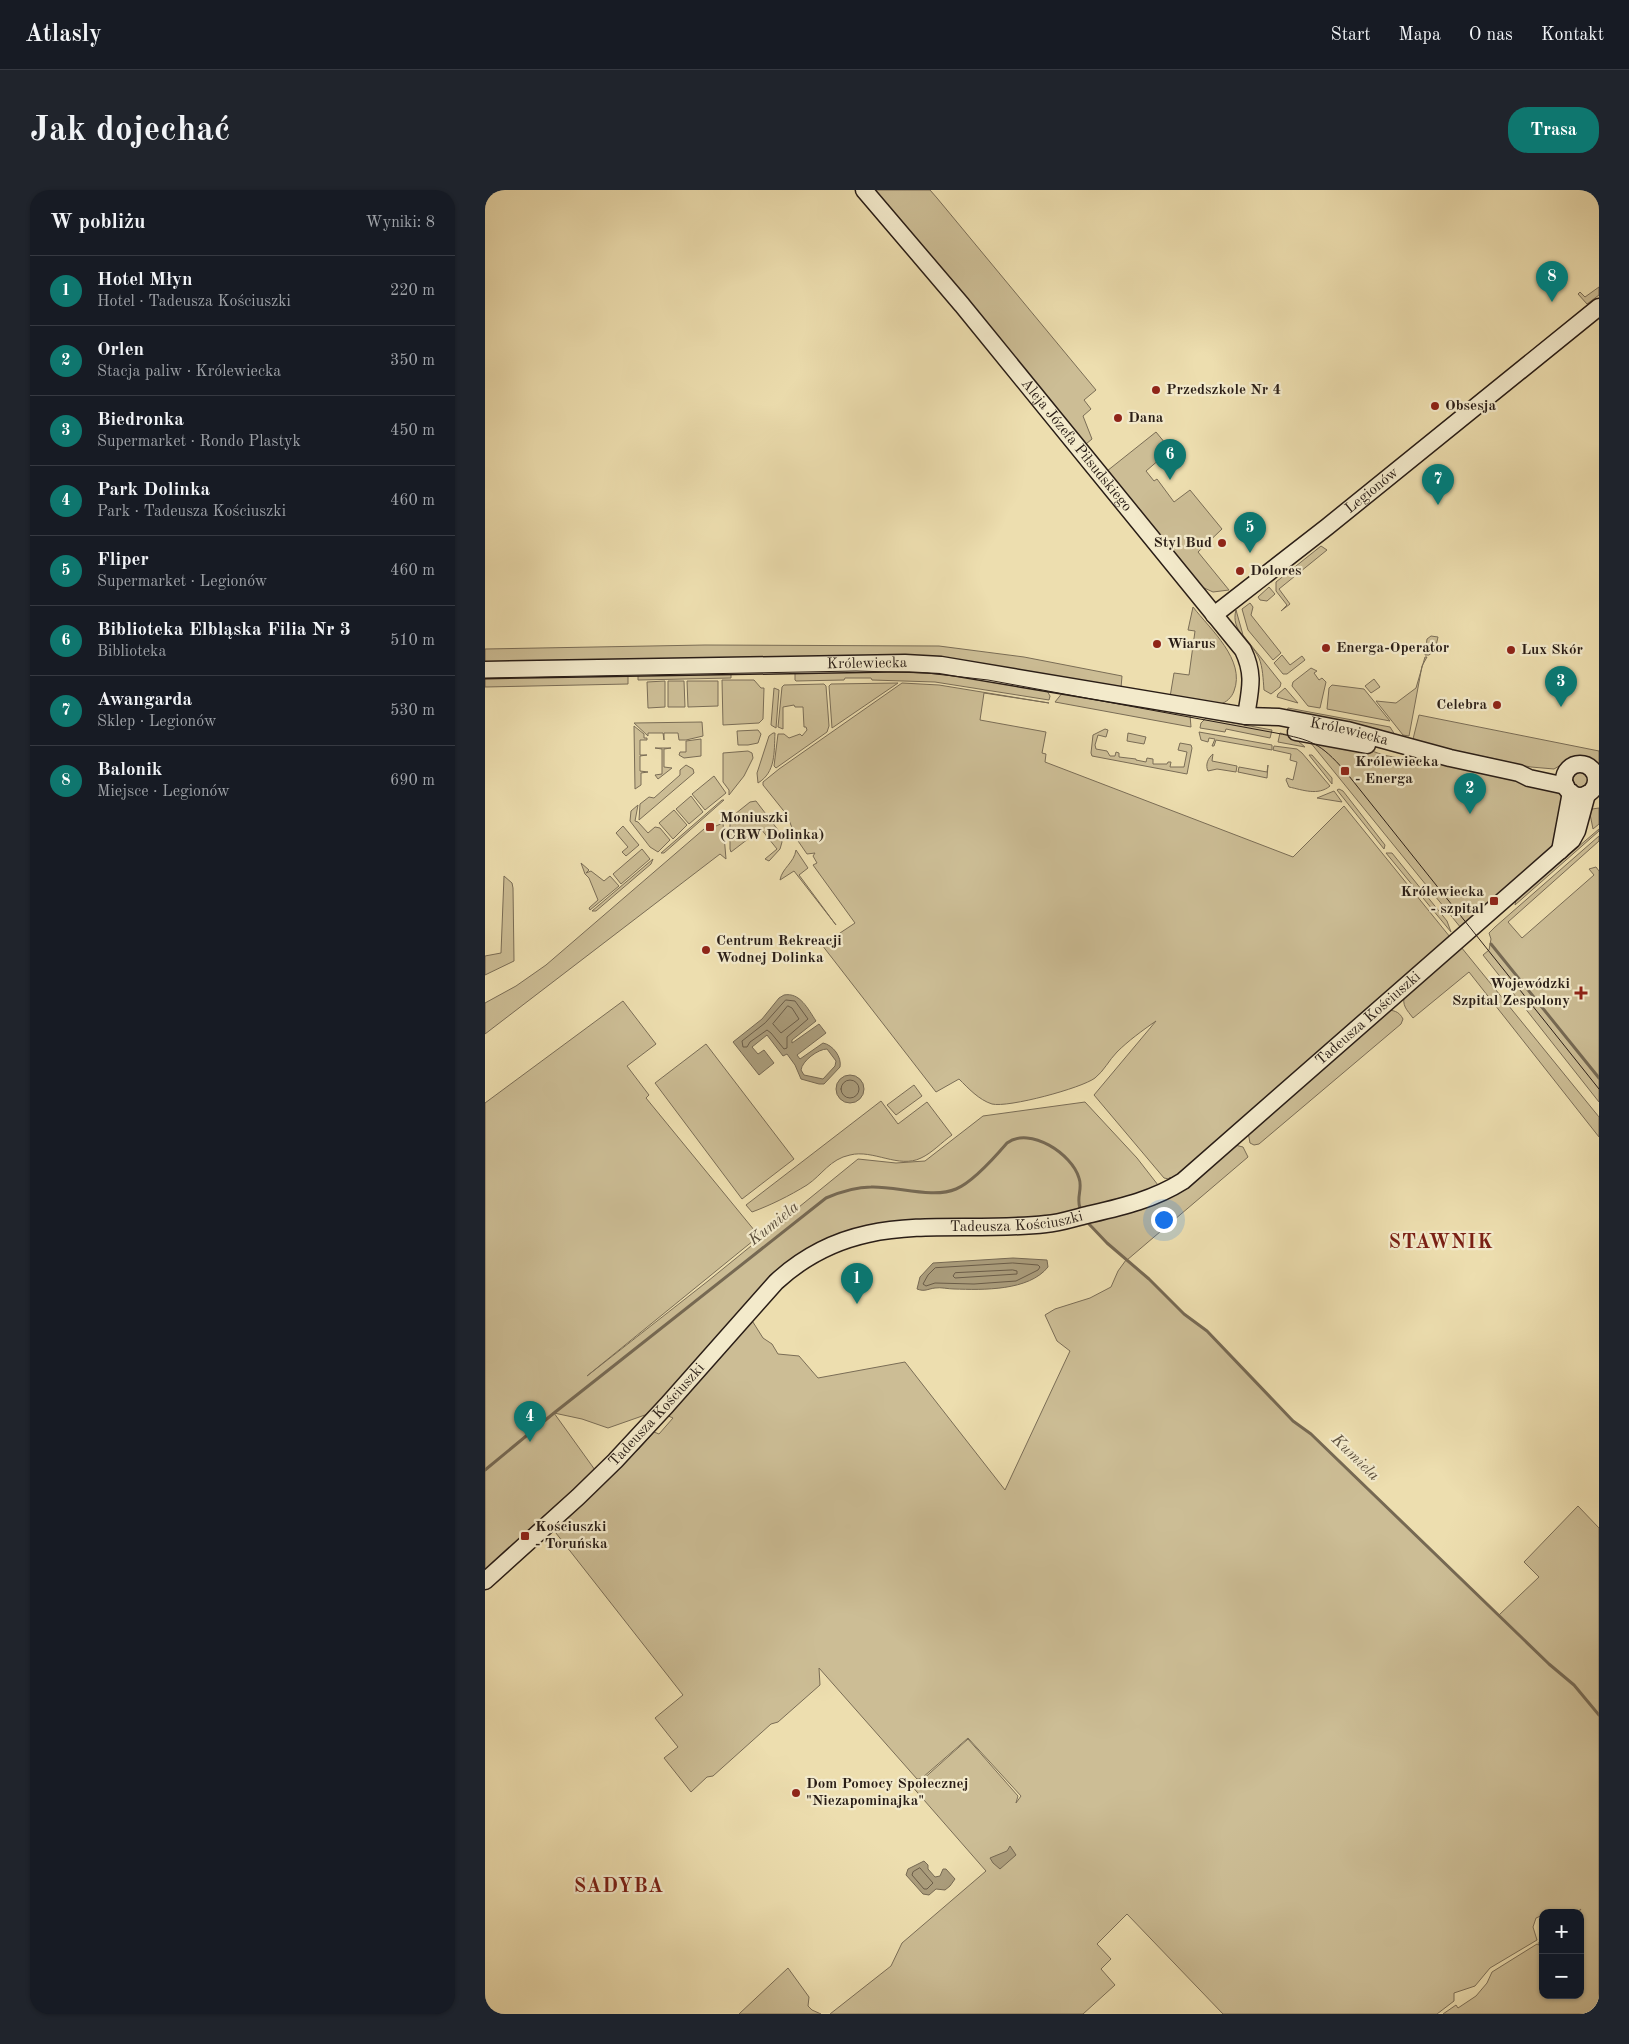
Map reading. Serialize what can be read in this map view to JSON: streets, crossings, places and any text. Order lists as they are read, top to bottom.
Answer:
{
  "streets": {
    "street": [
      "Aleja Józefa Piłsudskiego",
      "Legionów",
      "Królewiecka",
      "Tadeusza Kościuszki"
    ]
  },
  "crossings": [
    ["Aleja Józefa Piłsudskiego", "Legionów"],
    ["Aleja Józefa Piłsudskiego", "Królewiecka"],
    ["Królewiecka", "Tadeusza Kościuszki"]
  ],
  "districts": ["STAWNIK", "SADYBA"],
  "water": ["Kumiela"],
  "places": {
    "other": [
      "Przedszkole Nr 4",
      "Obsesja",
      "Dana",
      "Styl Bud",
      "Dolores",
      "Wiarus",
      "Energa-Operator",
      "Lux Skór",
      "Celebra",
      "Centrum Rekreacji Wodnej Dolinka",
      "Dom Pomocy Społecznej \"Niezapominajka\""
    ],
    "transit": [
      "Królewiecka - Energa",
      "Moniuszki (CRW Dolinka)",
      "Królewiecka - szpital",
      "Kościuszki - Toruńska"
    ],
    "health": ["Wojewódzki Szpital Zespolony"]
  },
  "page": {
    "header": "Atlasly",
    "nav": [
      "Start",
      "Mapa",
      "O nas",
      "Kontakt"
    ],
    "buttons": "Trasa",
    "title": "Jak dojechać",
    "heading": ["W pobliżu", "Wyniki: 8"],
    "list": [
      {
        "mark": "1",
        "name": "Hotel Młyn",
        "note": "Hotel · Tadeusza Kościuszki",
        "value": "220 m"
      },
      {
        "mark": "2",
        "name": "Orlen",
        "note": "Stacja paliw · Królewiecka",
        "value": "350 m"
      },
      {
        "mark": "3",
        "name": "Biedronka",
        "note": "Supermarket · Rondo Plastyk",
        "value": "450 m"
      },
      {
        "mark": "4",
        "name": "Park Dolinka",
        "note": "Park · Tadeusza Kościuszki",
        "value": "460 m"
      },
      {
        "mark": "5",
        "name": "Fliper",
        "note": "Supermarket · Legionów",
        "value": "460 m"
      },
      {
        "mark": "6",
        "name": "Biblioteka Elbląska Filia Nr 3",
        "note": "Biblioteka",
        "value": "510 m"
      },
      {
        "mark": "7",
        "name": "Awangarda",
        "note": "Sklep · Legionów",
        "value": "530 m"
      },
      {
        "mark": "8",
        "name": "Balonik",
        "note": "Miejsce · Legionów",
        "value": "690 m"
      }
    ],
    "pins": [
      "8",
      "6",
      "7",
      "5",
      "3",
      "2",
      "1",
      "4"
    ],
    "map_buttons": ["+", "−"]
  }
}
